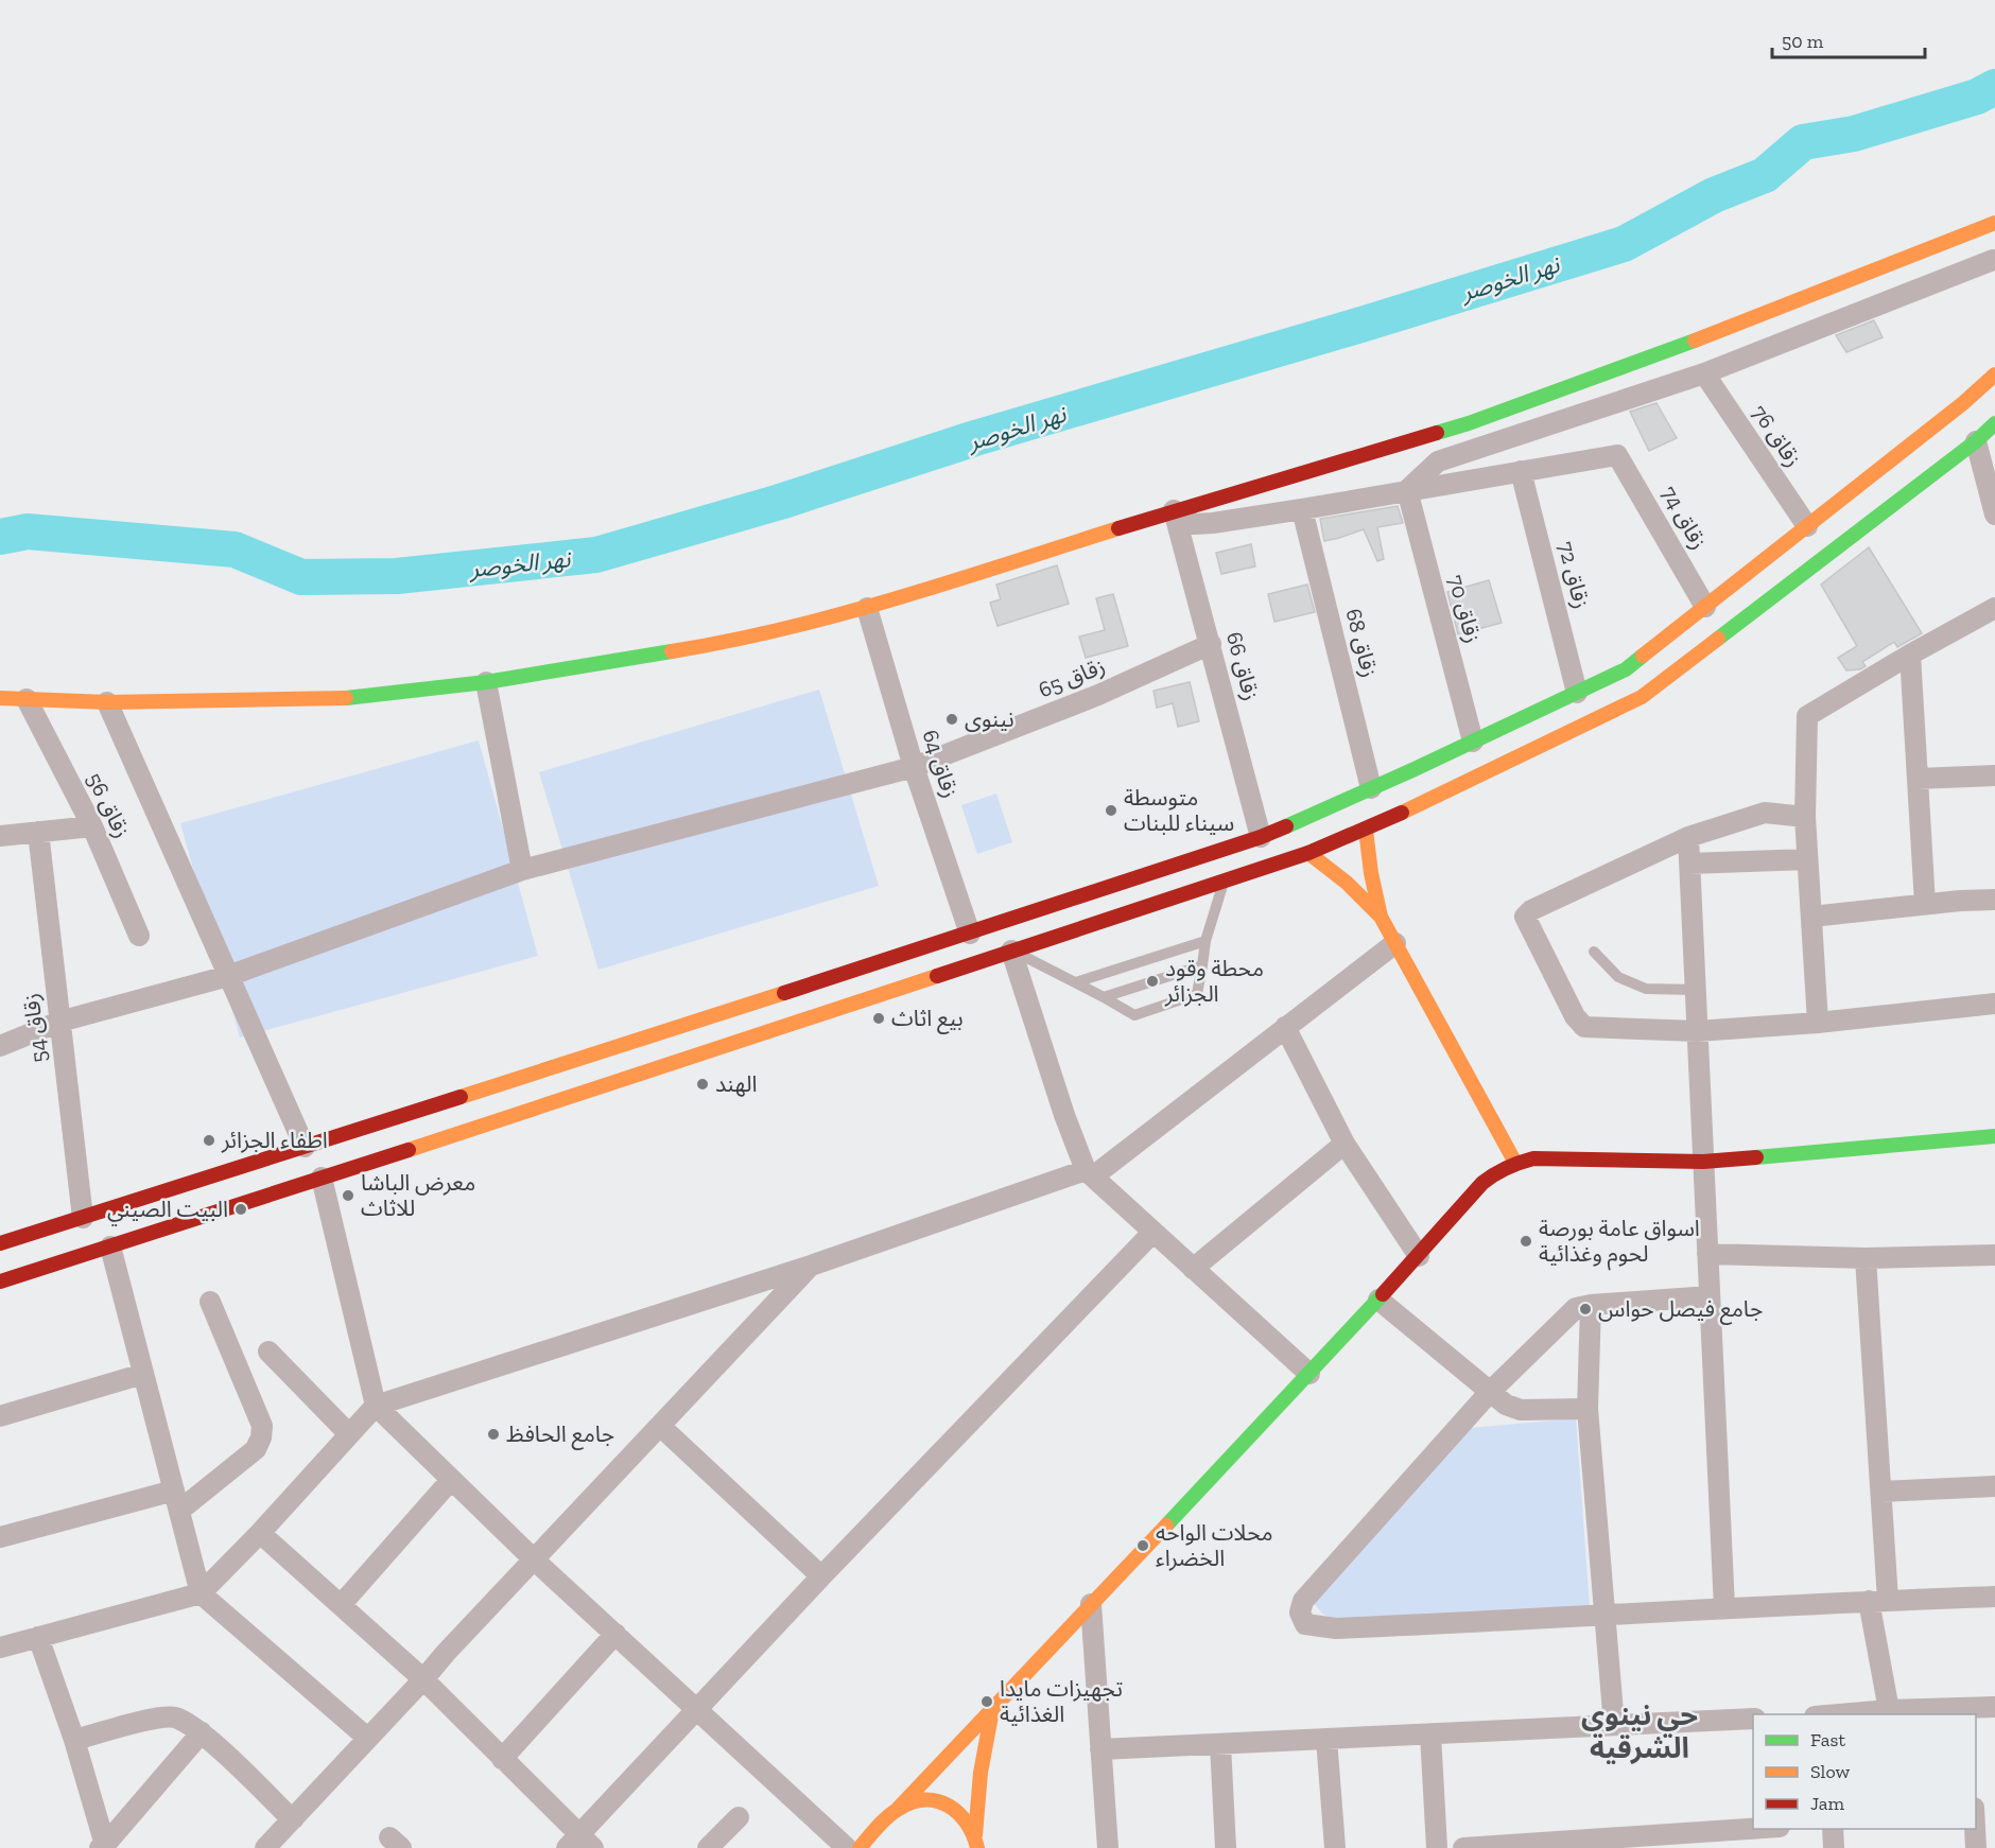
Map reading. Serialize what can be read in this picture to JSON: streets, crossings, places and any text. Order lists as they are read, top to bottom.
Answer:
{
  "streets": {
    "street": [
      "زقاق 76",
      "زقاق 74",
      "زقاق 72",
      "زقاق 70",
      "زقاق 68",
      "زقاق 66",
      "زقاق 65",
      "زقاق 64",
      "زقاق 56",
      "زقاق 54"
    ]
  },
  "crossings": [
    ["زقاق 74", "زقاق 72"],
    ["زقاق 66", "زقاق 65"],
    ["زقاق 65", "زقاق 64"],
    ["زقاق 65", "زقاق 54"]
  ],
  "districts": ["حي نينوى الشرقية"],
  "water": ["نهر الخوصر"],
  "places": [
    "نينوى",
    "متوسطة سيناء للبنات",
    "محطة وقود الجزائر",
    "بيع اثاث",
    "الهند",
    "اطفاء الجزائر",
    "معرض الباشا للاثاث",
    "البيت الصيني",
    "اسواق عامة بورصة لحوم وغذائية",
    "جامع فيصل حواس",
    "جامع الحافظ",
    "محلات الواحه الخضراء",
    "تجهيزات مايدا الغذائية"
  ],
  "legend": ["Fast", "Slow", "Jam"],
  "scale_bar": "50 m"
}
